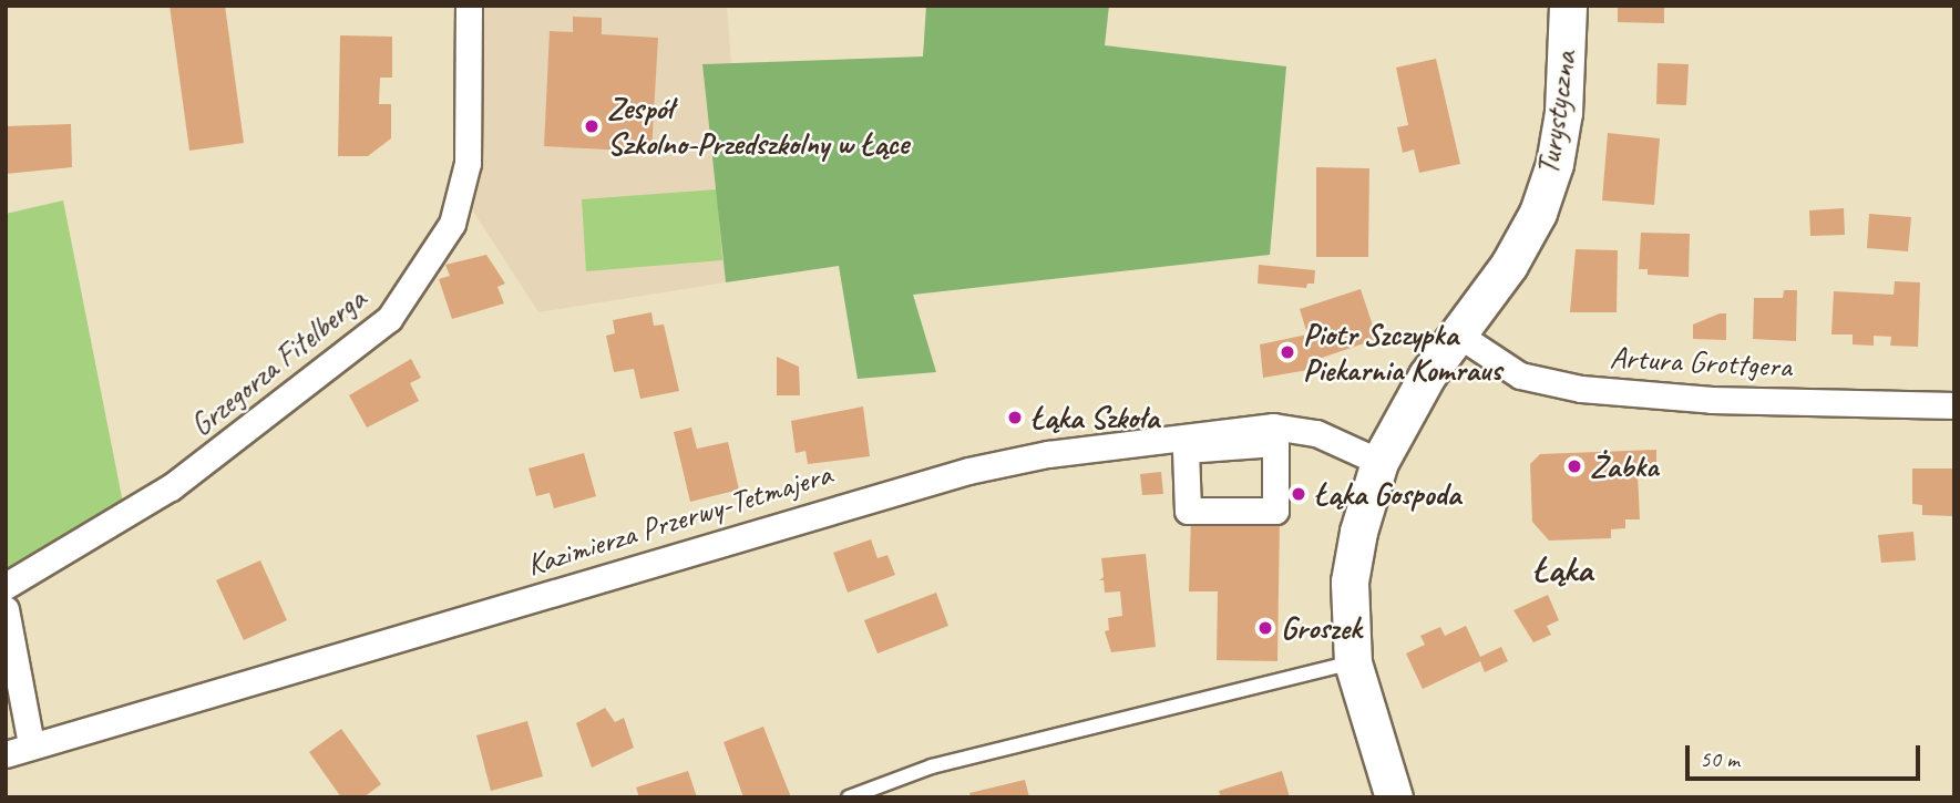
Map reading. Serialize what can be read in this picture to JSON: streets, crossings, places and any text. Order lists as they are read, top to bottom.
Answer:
{
  "streets": {
    "main road": ["Turystyczna"],
    "street": ["Grzegorza Fitelberga", "Artura Grottgera", "Kazimierza Przerwy-Tetmajera"]
  },
  "crossings": [
    ["Turystyczna", "Artura Grottgera"],
    ["Turystyczna", "Kazimierza Przerwy-Tetmajera"]
  ],
  "districts": ["Łąka"],
  "places": [
    "Zespół Szkolno-Przedszkolny w Łące",
    "Piotr Szczypka Piekarnia Komraus",
    "Łąka Szkoła",
    "Żabka",
    "Łąka Gospoda",
    "Groszek"
  ],
  "scale_bar": "50 m"
}
